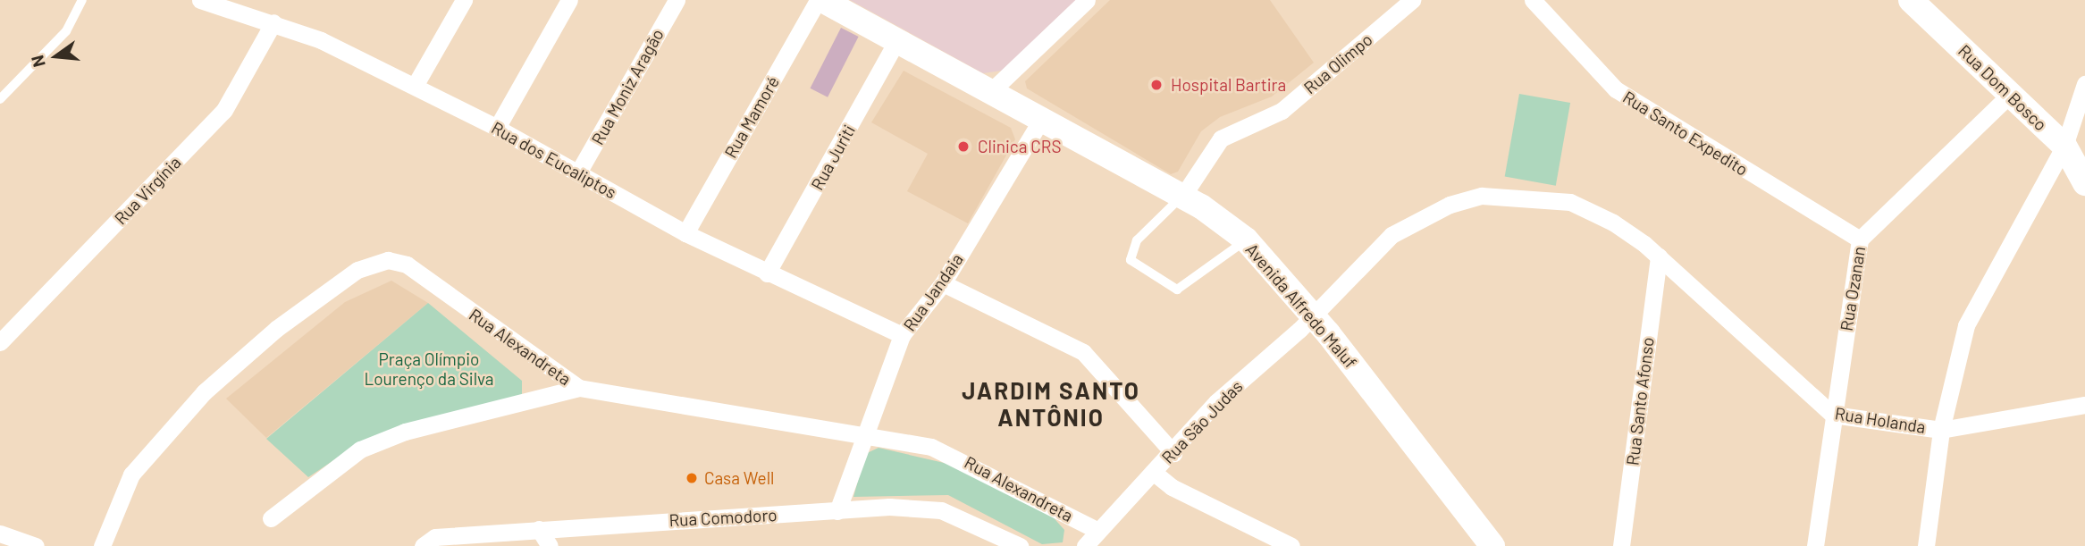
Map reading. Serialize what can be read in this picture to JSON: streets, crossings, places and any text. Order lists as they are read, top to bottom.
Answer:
{
  "streets": {
    "main road": ["Rua Dom Bosco", "Avenida Alfredo Maluf"],
    "street": [
      "Rua Olimpo",
      "Rua Moniz Aragão",
      "Rua Mamoré",
      "Rua Santo Expedito",
      "Rua Juriti",
      "Rua dos Eucaliptos",
      "Rua Virgínia",
      "Rua Ozanan",
      "Rua Jandaia",
      "Rua Alexandreta",
      "Rua Santo Afonso",
      "Rua Holanda",
      "Rua São Judas",
      "Rua Comodoro"
    ]
  },
  "crossings": [
    ["Rua Olimpo", "Avenida Alfredo Maluf"],
    ["Rua Moniz Aragão", "Rua dos Eucaliptos"],
    ["Rua Dom Bosco", "Rua Ozanan"],
    ["Rua Mamoré", "Rua dos Eucaliptos"],
    ["Rua Mamoré", "Avenida Alfredo Maluf"],
    ["Rua Santo Expedito", "Rua Ozanan"],
    ["Rua Juriti", "Rua dos Eucaliptos"],
    ["Rua Juriti", "Avenida Alfredo Maluf"],
    ["Rua dos Eucaliptos", "Rua Virgínia"],
    ["Rua dos Eucaliptos", "Rua Jandaia"],
    ["Rua Ozanan", "Rua Holanda"],
    ["Rua Jandaia", "Avenida Alfredo Maluf"],
    ["Rua Jandaia", "Rua Alexandreta"],
    ["Rua Jandaia", "Rua Comodoro"],
    ["Avenida Alfredo Maluf", "Rua Holanda"],
    ["Avenida Alfredo Maluf", "Rua São Judas"],
    ["Rua Santo Afonso", "Rua Holanda"],
    ["Rua Holanda", "Rua São Judas"]
  ],
  "districts": ["JARDIM SANTO ANTÔNIO"],
  "parks": ["Praça Olímpio Lourenço da Silva"],
  "places": ["Hospital Bartira", "Clinica CRS", "Casa Well"],
  "north": "left"
}
